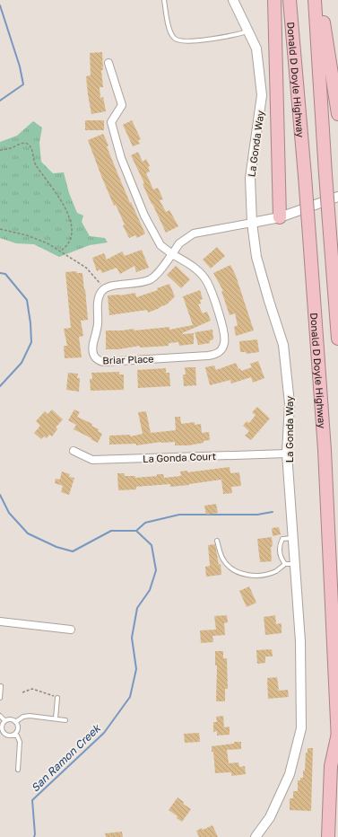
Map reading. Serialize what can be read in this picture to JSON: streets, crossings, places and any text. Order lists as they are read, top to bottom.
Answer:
{
  "streets": {
    "highway": ["Donald D Doyle Highway"],
    "street": ["La Gonda Way", "Briar Place", "La Gonda Court"]
  },
  "crossings": [
    ["La Gonda Way", "La Gonda Court"]
  ],
  "water": ["San Ramon Creek"]
}
